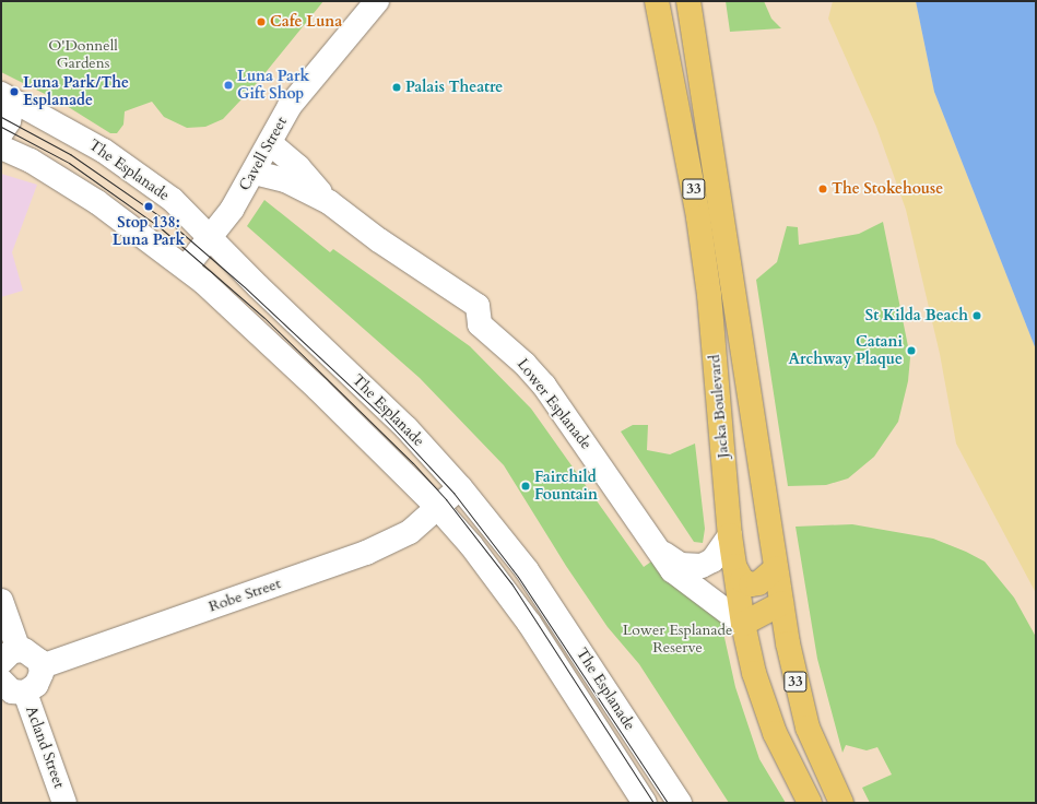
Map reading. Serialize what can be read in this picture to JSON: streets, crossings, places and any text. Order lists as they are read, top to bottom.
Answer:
{
  "streets": {
    "main road": ["33", "Jacka Boulevard"],
    "street": [
      "Cavell Street",
      "The Esplanade",
      "Lower Esplanade",
      "Robe Street",
      "Acland Street"
    ]
  },
  "crossings": [
    ["Cavell Street", "The Esplanade"],
    ["Cavell Street", "Lower Esplanade"],
    ["The Esplanade", "Robe Street"],
    ["Lower Esplanade", "Jacka Boulevard"]
  ],
  "parks": ["O'Donnell Gardens", "Lower Esplanade Reserve"],
  "places": [
    "Cafe Luna",
    "Luna Park Gift Shop",
    "Palais Theatre",
    "Luna Park/The Esplanade",
    "The Stokehouse",
    "Stop 138: Luna Park",
    "St Kilda Beach",
    "Catani Archway Plaque",
    "Fairchild Fountain"
  ]
}
